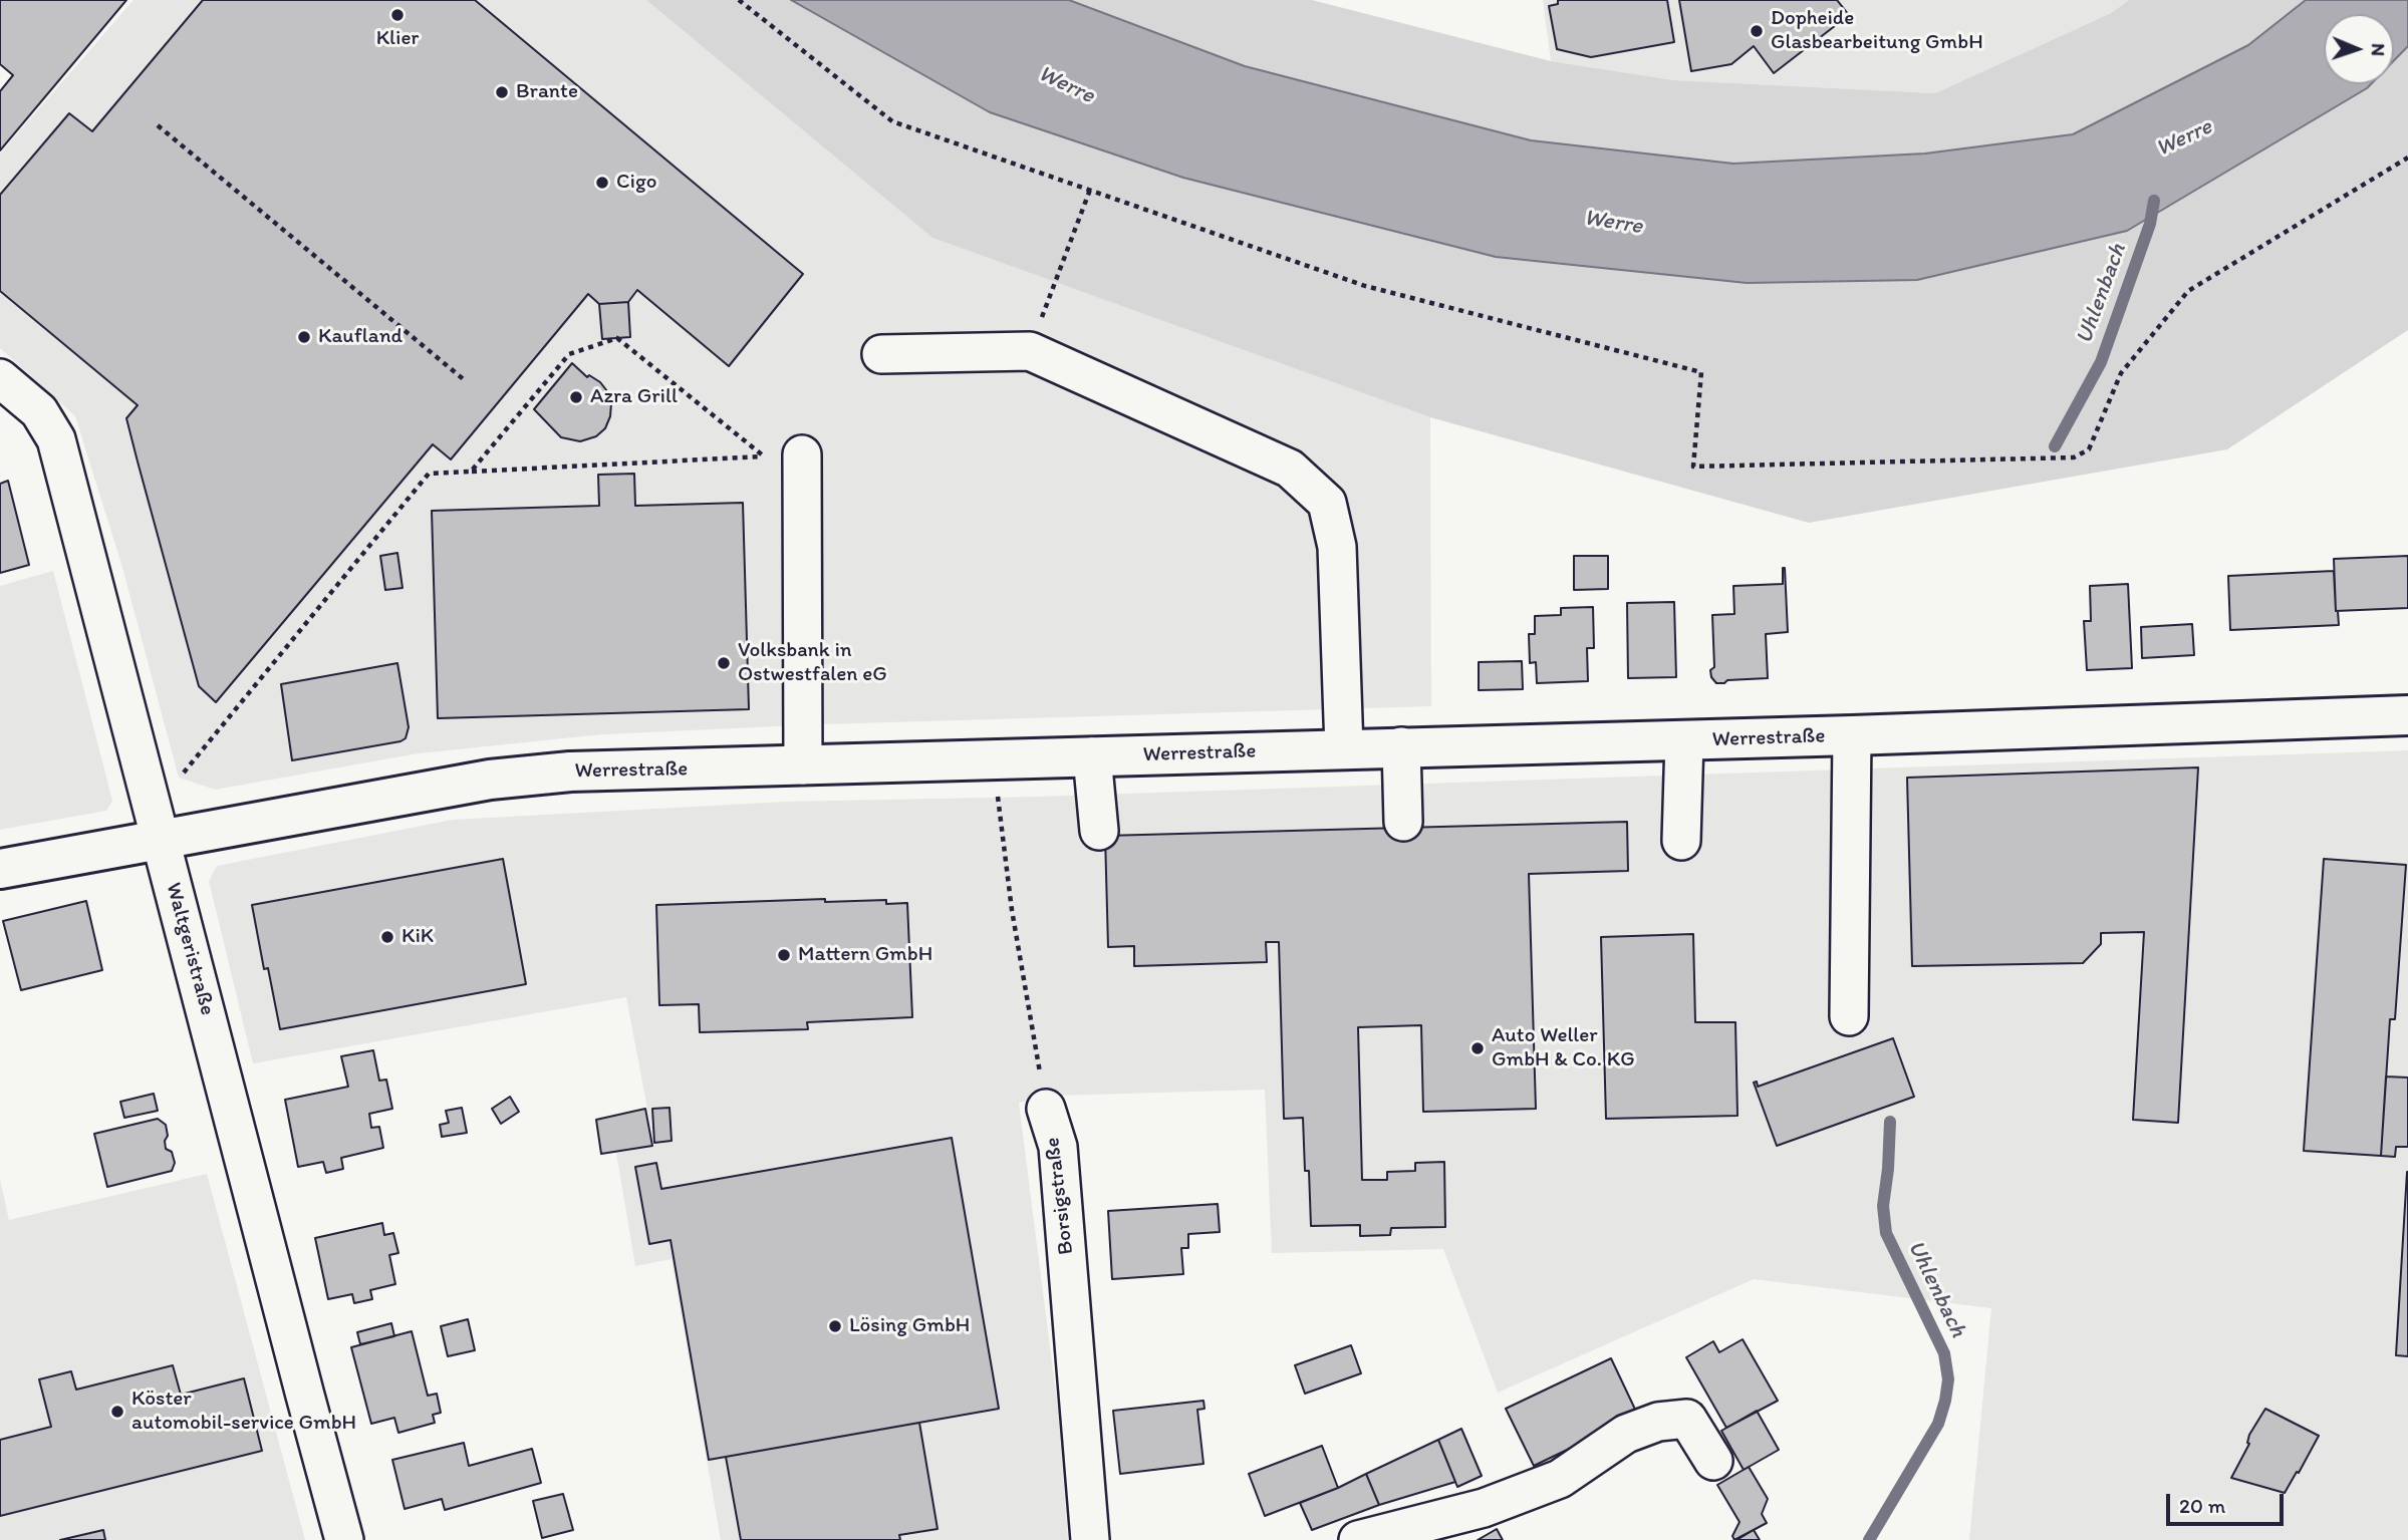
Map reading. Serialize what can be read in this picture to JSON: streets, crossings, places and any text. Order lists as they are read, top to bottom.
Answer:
{
  "streets": {
    "main road": ["Werrestraße"],
    "street": ["Waltgeristraße", "Borsigstraße"]
  },
  "crossings": [
    ["Werrestraße", "Waltgeristraße"]
  ],
  "water": ["Werre", "Uhlenbach"],
  "places": [
    "Klier",
    "Dopheide Glasbearbeitung GmbH",
    "Brante",
    "Cigo",
    "Kaufland",
    "Azra Grill",
    "Volksbank in Ostwestfalen eG",
    "KiK",
    "Mattern GmbH",
    "Auto Weller GmbH & Co. KG",
    "Lösing GmbH",
    "Köster automobil-service GmbH"
  ],
  "scale_bar": "20 m",
  "north": "right"
}
